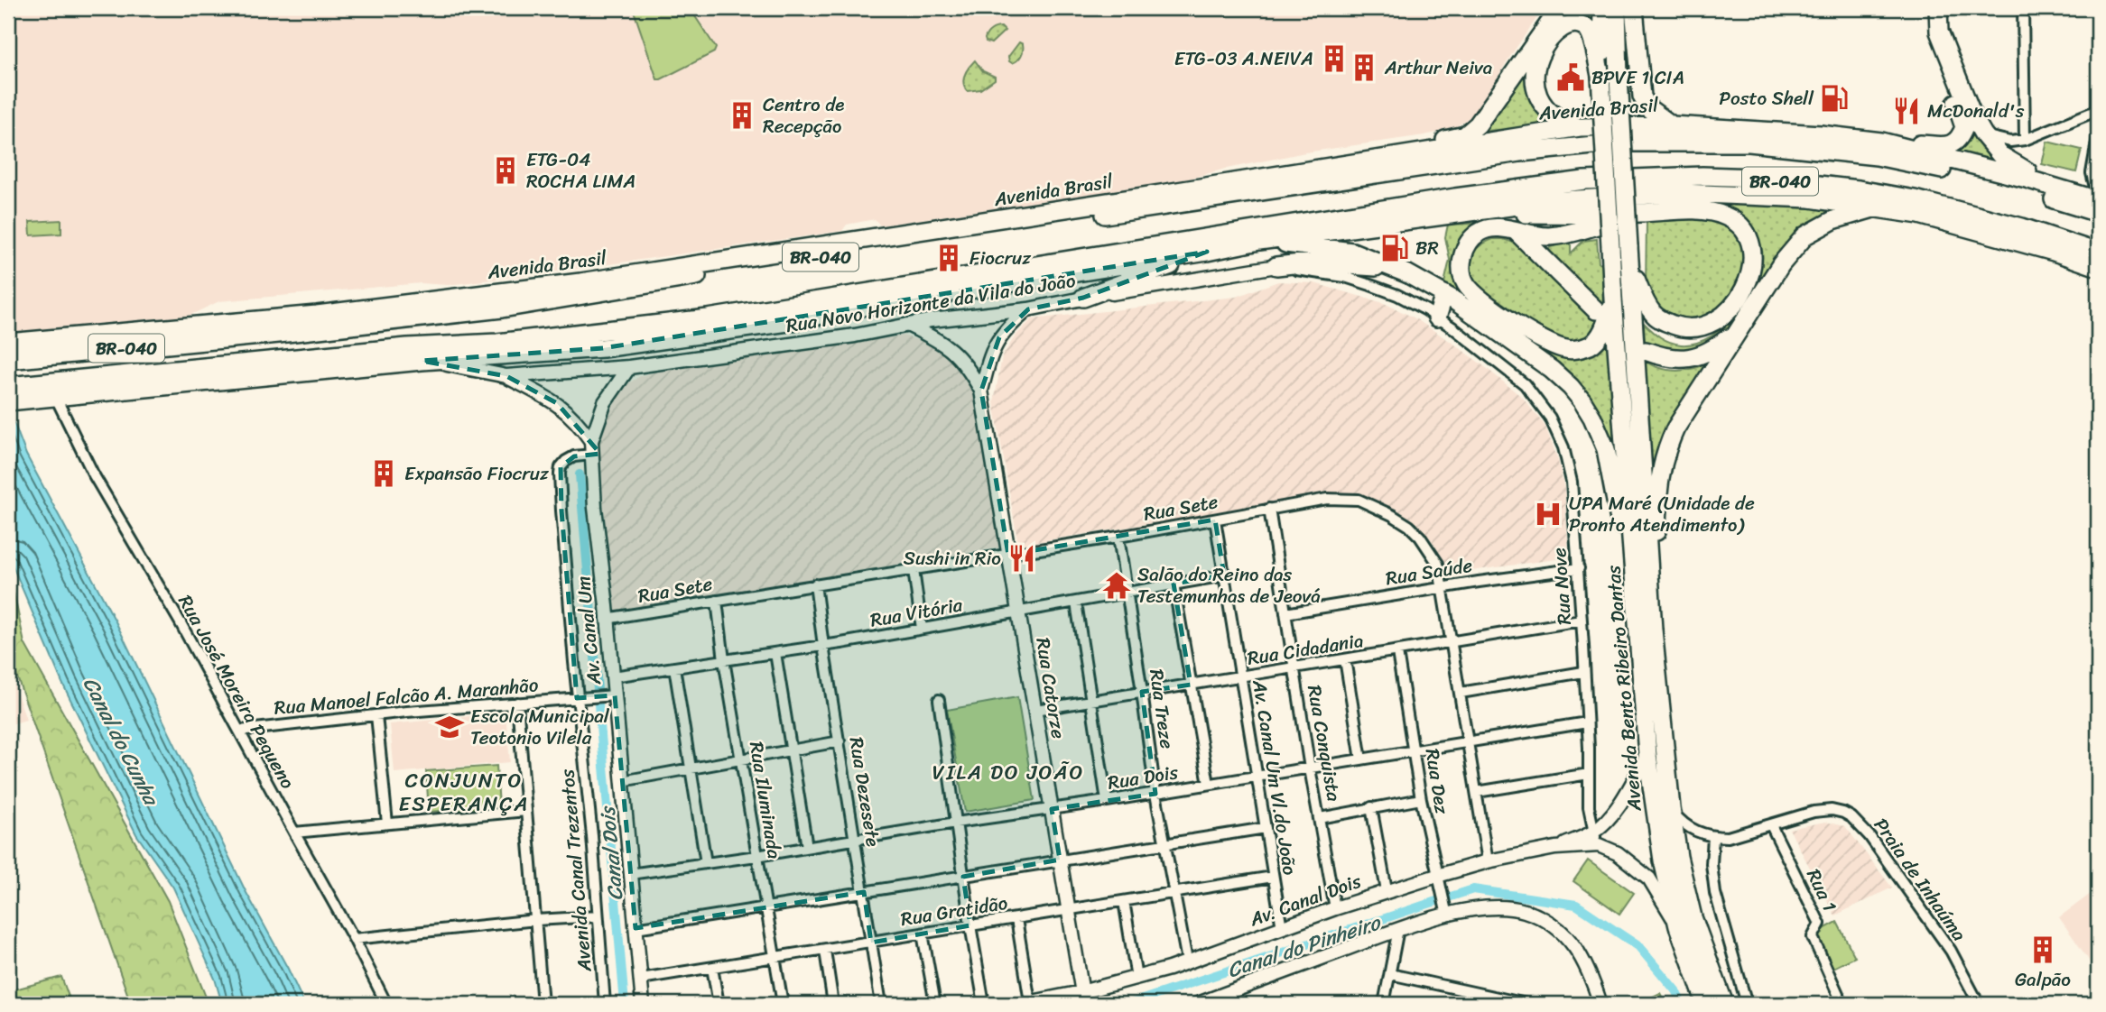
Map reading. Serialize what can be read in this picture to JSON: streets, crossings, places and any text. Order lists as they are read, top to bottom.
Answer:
{
  "streets": {
    "highway": ["Avenida Brasil", "BR-040", "Avenida Bento Ribeiro Dantas"],
    "street": [
      "Rua Novo Horizonte da Vila do João",
      "Rua Sete",
      "Rua Saúde",
      "Rua Nove",
      "Rua Vitória",
      "Av. Canal Um",
      "Rua Cidadania",
      "Rua Catorze",
      "Rua José Moreira Pequeno",
      "Rua Manoel Falcão A. Maranhão",
      "Rua Treze",
      "Rua Conquista",
      "Rua Dois",
      "Av. Canal Um Vl.do João",
      "Rua Dez",
      "Rua Dezesete",
      "Rua Iluminada",
      "Avenida Canal Trezentos",
      "Praia de Inhaúma",
      "Rua 1",
      "Av. Canal Dois",
      "Rua Gratidão"
    ]
  },
  "crossings": [
    ["Rua Novo Horizonte da Vila do João", "Rua Nove"],
    ["Rua Novo Horizonte da Vila do João", "Rua Catorze"],
    ["Rua Sete", "Rua Saúde"],
    ["Rua Sete", "Av. Canal Um"],
    ["Rua Sete", "Rua Cidadania"],
    ["Rua Sete", "Rua Catorze"],
    ["Rua Sete", "Rua Treze"],
    ["Rua Sete", "Rua Conquista"],
    ["Rua Sete", "Rua Dois"],
    ["Rua Sete", "Av. Canal Um Vl.do João"],
    ["Rua Sete", "Rua Dezesete"],
    ["Rua Sete", "Rua Iluminada"],
    ["Rua Sete", "Av. Canal Dois"],
    ["Rua Saúde", "Rua Nove"],
    ["Rua Saúde", "Rua Conquista"],
    ["Rua Nove", "Rua Cidadania"],
    ["Rua Nove", "Rua Dois"],
    ["Rua Vitória", "Av. Canal Um"],
    ["Rua Vitória", "Rua Catorze"],
    ["Rua Vitória", "Rua Treze"],
    ["Rua Vitória", "Av. Canal Um Vl.do João"],
    ["Rua Vitória", "Rua Dezesete"],
    ["Rua Vitória", "Rua Iluminada"],
    ["Av. Canal Um", "Rua Manoel Falcão A. Maranhão"],
    ["Av. Canal Um", "Rua Dois"],
    ["Av. Canal Um", "Avenida Canal Trezentos"],
    ["Av. Canal Um", "Rua Gratidão"],
    ["Rua Cidadania", "Rua Catorze"],
    ["Rua Cidadania", "Rua Treze"],
    ["Rua Cidadania", "Rua Conquista"],
    ["Rua Cidadania", "Av. Canal Um Vl.do João"],
    ["Rua Cidadania", "Rua Dez"],
    ["Rua Catorze", "Rua Dois"],
    ["Rua Catorze", "Av. Canal Dois"],
    ["Rua Catorze", "Rua Gratidão"],
    ["Rua José Moreira Pequeno", "Rua Manoel Falcão A. Maranhão"],
    ["Rua Manoel Falcão A. Maranhão", "Avenida Canal Trezentos"],
    ["Rua Treze", "Rua Dois"],
    ["Rua Treze", "Av. Canal Dois"],
    ["Rua Treze", "Rua Gratidão"],
    ["Rua Conquista", "Rua Dois"],
    ["Rua Conquista", "Av. Canal Dois"],
    ["Rua Dois", "Av. Canal Um Vl.do João"],
    ["Rua Dois", "Rua Dez"],
    ["Rua Dois", "Rua Dezesete"],
    ["Rua Dois", "Rua Iluminada"],
    ["Av. Canal Um Vl.do João", "Av. Canal Dois"],
    ["Av. Canal Um Vl.do João", "Rua Gratidão"],
    ["Rua Dez", "Av. Canal Dois"],
    ["Rua Dezesete", "Rua Gratidão"],
    ["Rua Iluminada", "Rua Gratidão"],
    ["Praia de Inhaúma", "Rua 1"]
  ],
  "districts": ["VILA DO JOÃO", "CONJUNTO ESPERANÇA"],
  "water": ["Canal do Cunha", "Canal Dois", "Canal do Pinheiro"],
  "places": {
    "building": [
      "ETG-03 A.NEIVA",
      "Arthur Neiva",
      "Centro de Recepção",
      "ETG-04 ROCHA LIMA",
      "Fiocruz",
      "Expansão Fiocruz",
      "Galpão"
    ],
    "public building": ["BPVE 1 CIA"],
    "fuel station": ["Posto Shell", "BR"],
    "restaurant": ["McDonald's", "Sushi in Rio"],
    "hospital": ["UPA Maré (Unidade de Pronto Atendimento)"],
    "temple": ["Salão do Reino das Testemunhas de Jeová"],
    "school or university": ["Escola Municipal Teotonio Vilela"]
  }
}
